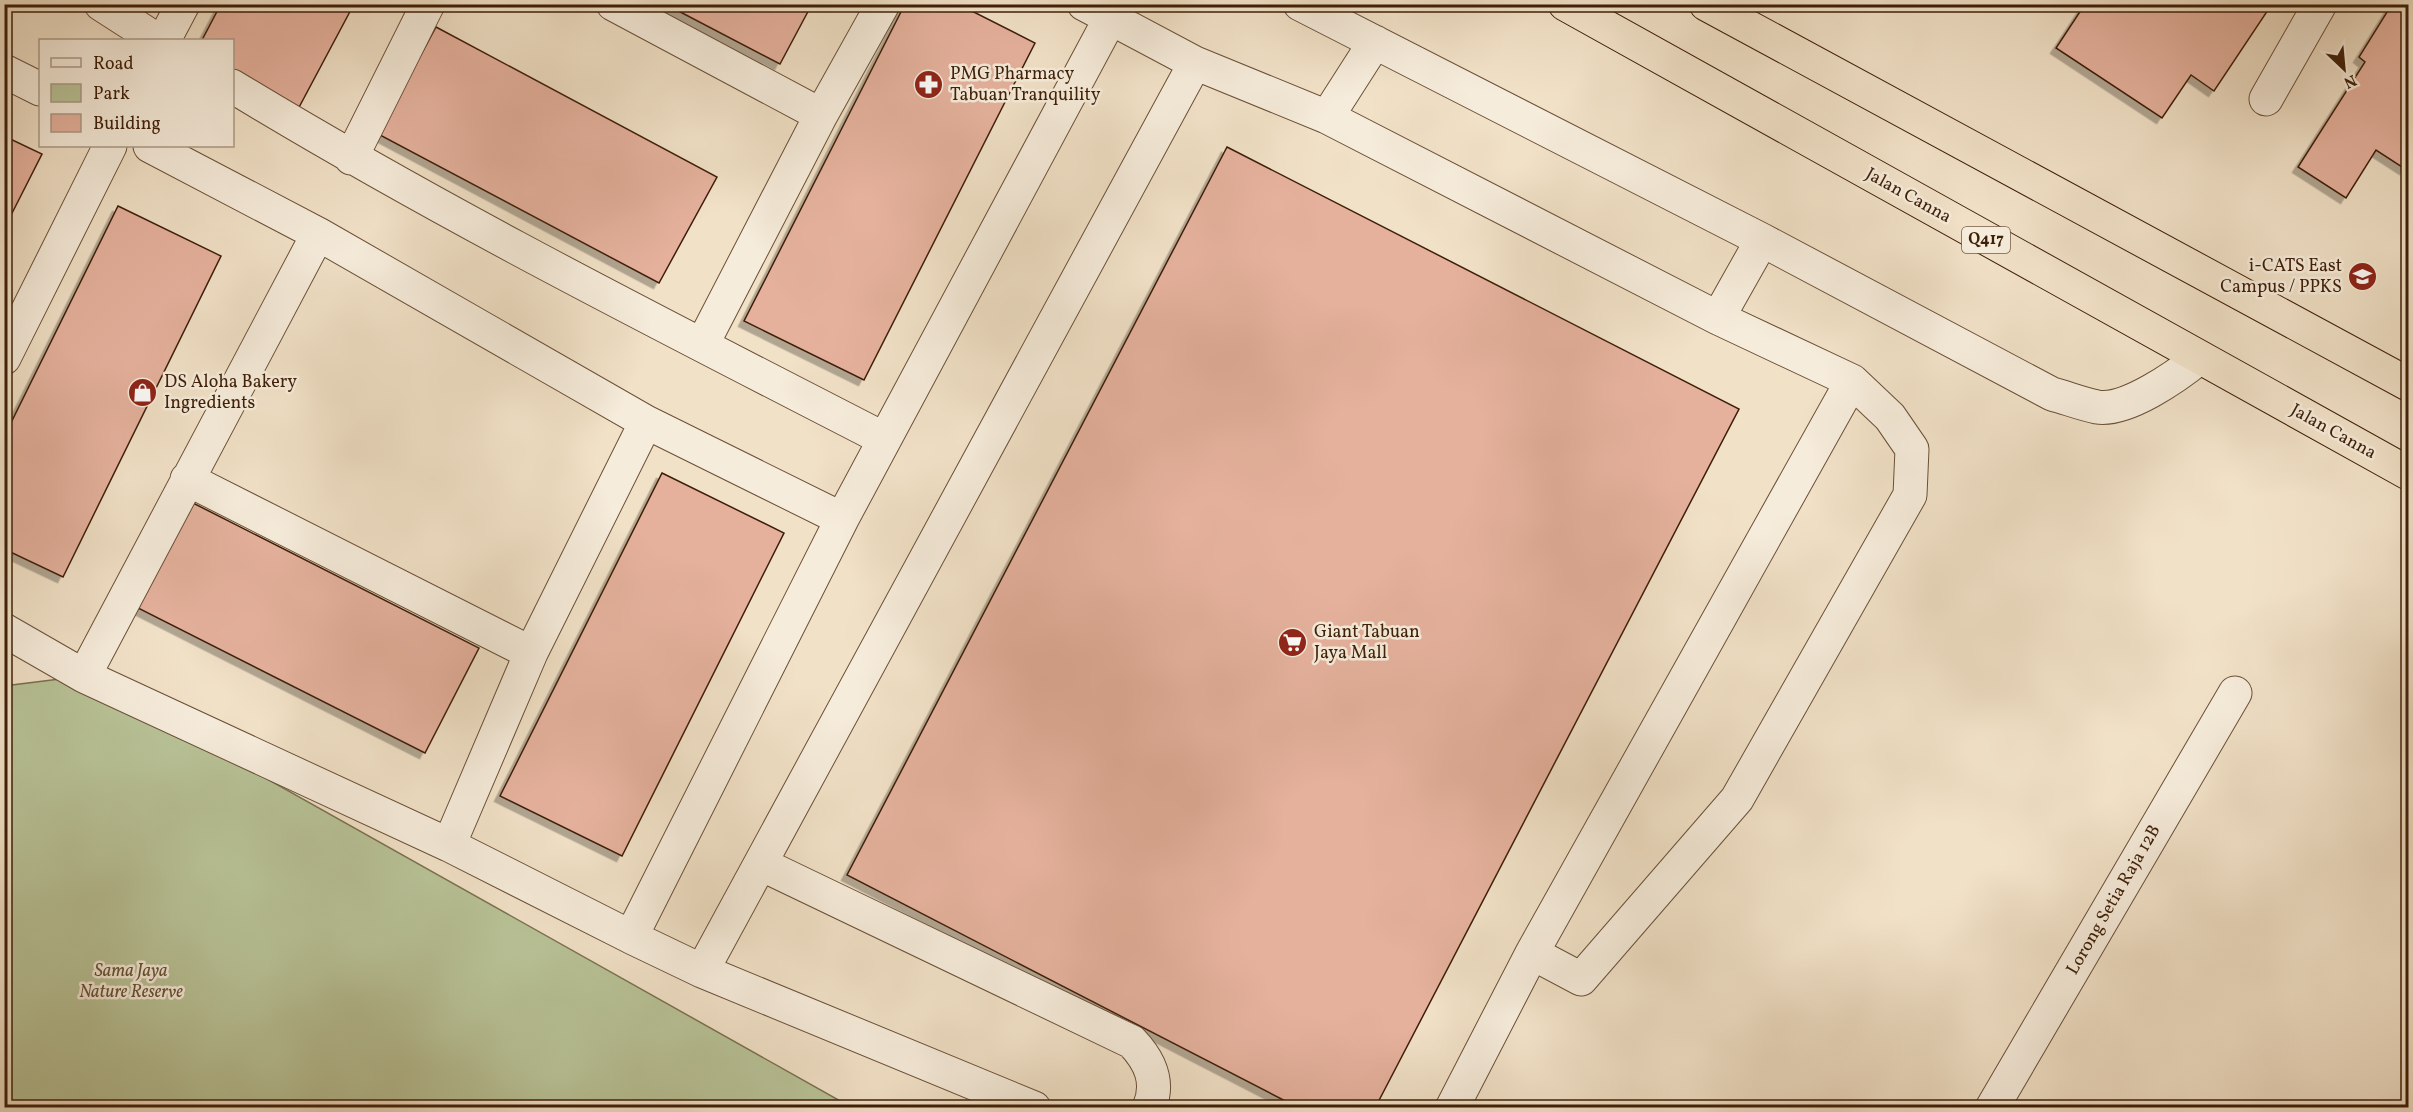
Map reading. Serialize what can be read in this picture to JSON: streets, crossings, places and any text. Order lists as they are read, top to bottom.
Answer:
{
  "streets": {
    "highway": ["Jalan Canna", "Q417"],
    "street": ["Lorong Setia Raja 12B"]
  },
  "parks": ["Sama Jaya Nature Reserve"],
  "places": {
    "pharmacy": ["PMG Pharmacy Tabuan Tranquility"],
    "school or university": ["i-CATS East Campus / PPKS"],
    "shop": ["DS Aloha Bakery Ingredients"],
    "supermarket": ["Giant Tabuan Jaya Mall"]
  },
  "legend": ["Road", "Park", "Building"],
  "north": "bottom right"
}
